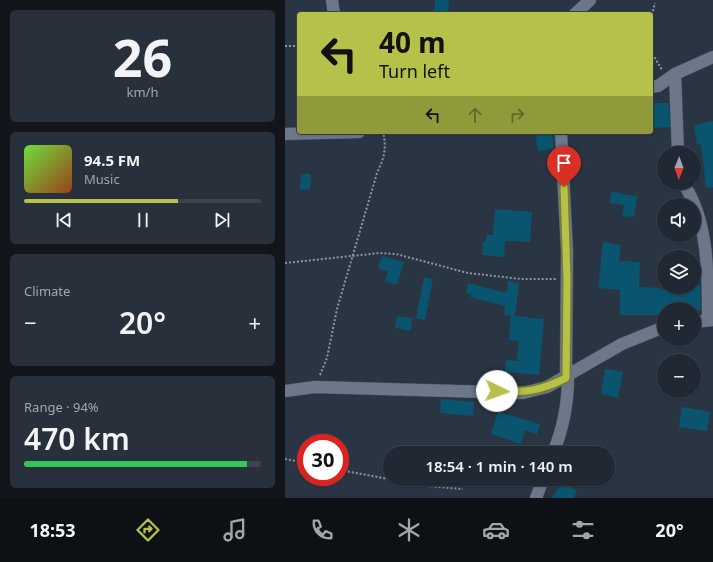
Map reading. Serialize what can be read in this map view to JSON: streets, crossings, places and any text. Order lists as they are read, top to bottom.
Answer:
{
  "north": "bottom",
  "page": {
    "tile": [
      ["26", "km/h"],
      "Climate",
      ["Range · 94%", "470 km"]
    ],
    "turn": ["40 m", "Turn left"],
    "song": ["94.5 FM", "Music"],
    "map_buttons": ["+", "−"],
    "heat": ["−", "20°", "+"],
    "limit": "30",
    "trip": "18:54 · 1 min · 140 m",
    "tabs": ["18:53", "20°"]
  }
}
